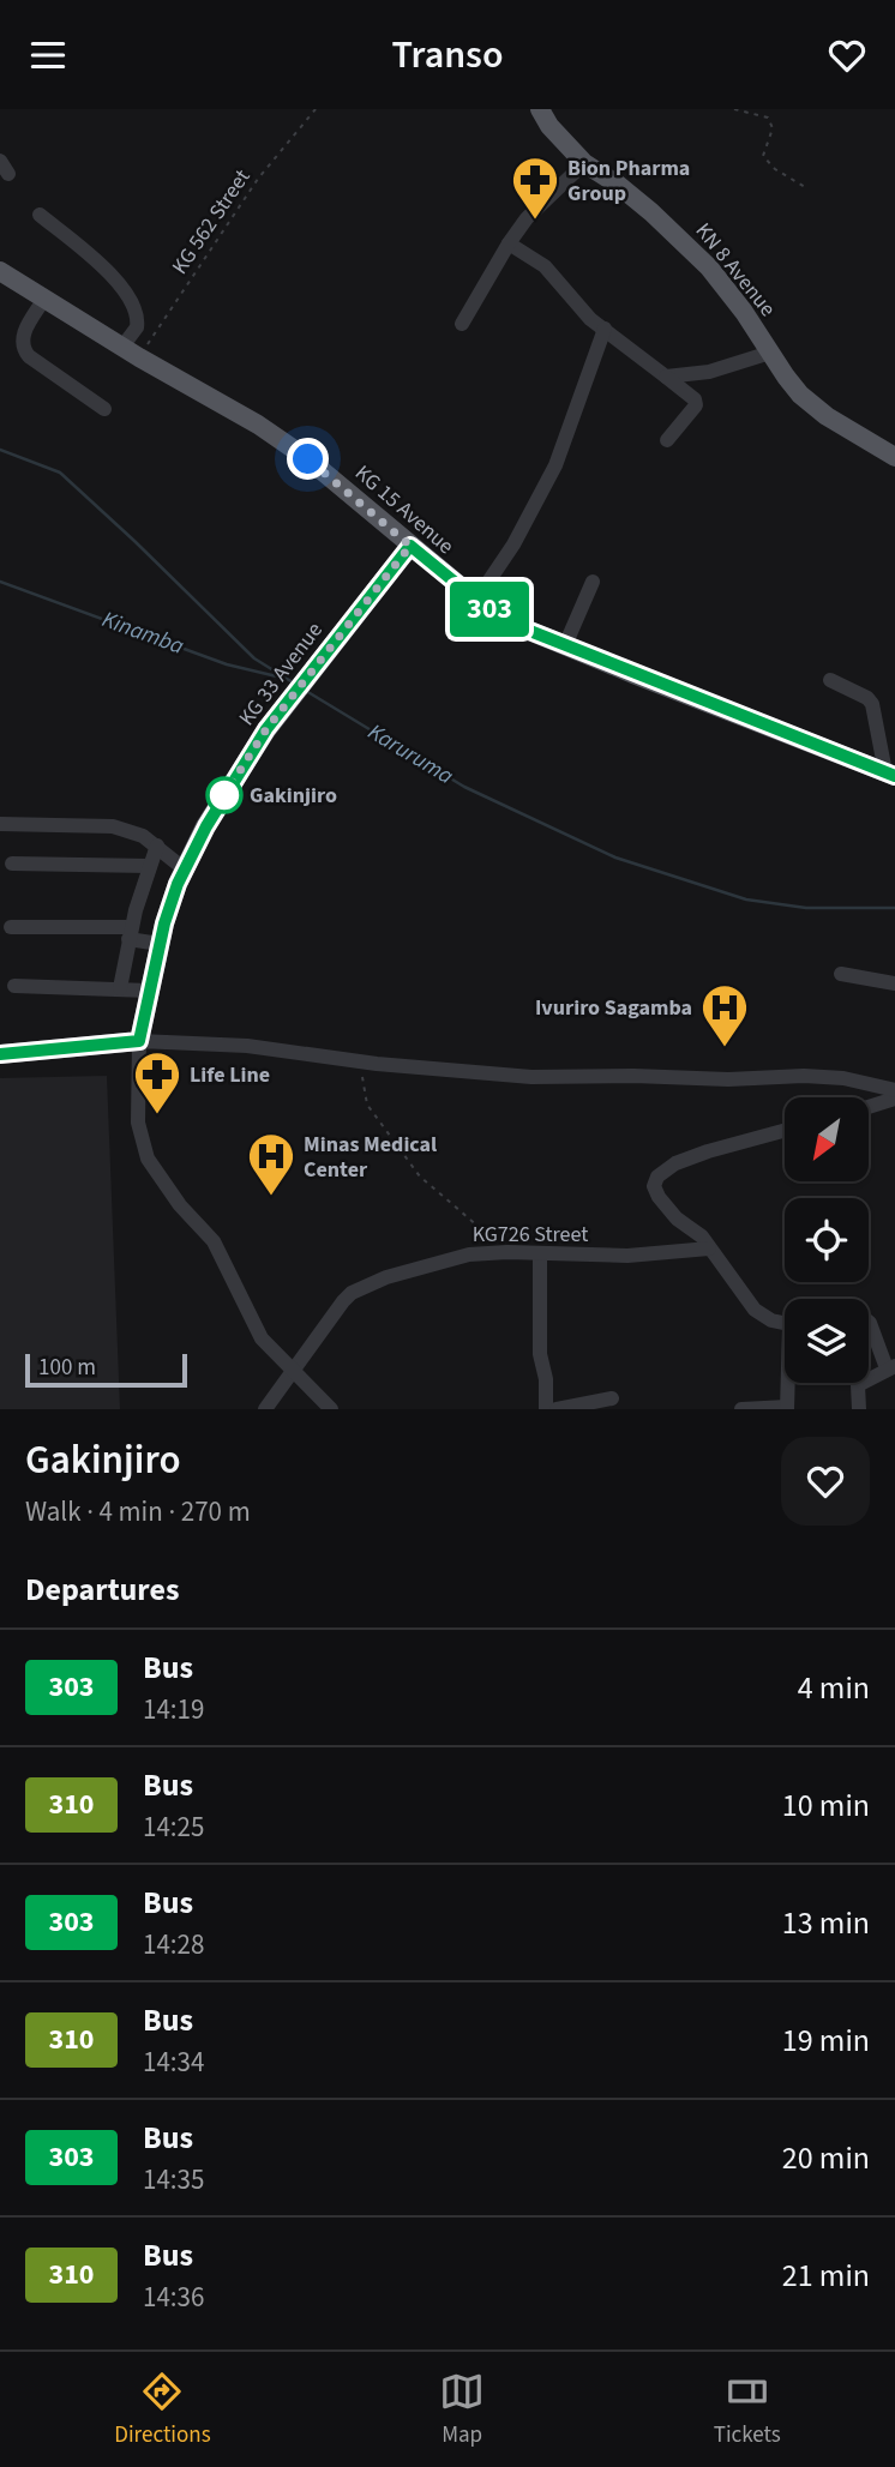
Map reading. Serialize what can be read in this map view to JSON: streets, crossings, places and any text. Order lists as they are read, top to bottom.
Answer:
{
  "streets": {
    "main road": ["KN 8 Avenue", "KG 15 Avenue", "KG 33 Avenue"],
    "street": ["KG726 Street"],
    "path": ["KG 562 Street"]
  },
  "crossings": [
    ["KG 562 Street", "KG 15 Avenue"],
    ["KG 15 Avenue", "KG 33 Avenue"]
  ],
  "water": ["Kinamba", "Karuruma"],
  "places": {
    "pharmacy": ["Bion Pharma Group", "Life Line"],
    "other": ["Gakinjiro"],
    "hospital": ["Ivuriro Sagamba", "Minas Medical Center"]
  },
  "lines": ["bus line 303"],
  "scale_bar": "100 m",
  "north": "bottom left",
  "page": {
    "header": "Transo",
    "on_map": "303",
    "scale": "100 m",
    "heading": [
      ["Gakinjiro", "Walk · 4 min · 270 m"],
      "Departures"
    ],
    "list": [
      {
        "mark": "303",
        "name": "Bus",
        "note": "14:19",
        "value": "4 min"
      },
      {
        "mark": "310",
        "name": "Bus",
        "note": "14:25",
        "value": "10 min"
      },
      {
        "mark": "303",
        "name": "Bus",
        "note": "14:28",
        "value": "13 min"
      },
      {
        "mark": "310",
        "name": "Bus",
        "note": "14:34",
        "value": "19 min"
      },
      {
        "mark": "303",
        "name": "Bus",
        "note": "14:35",
        "value": "20 min"
      },
      {
        "mark": "310",
        "name": "Bus",
        "note": "14:36",
        "value": "21 min"
      }
    ],
    "tabs": ["Directions", "Map", "Tickets"]
  }
}
